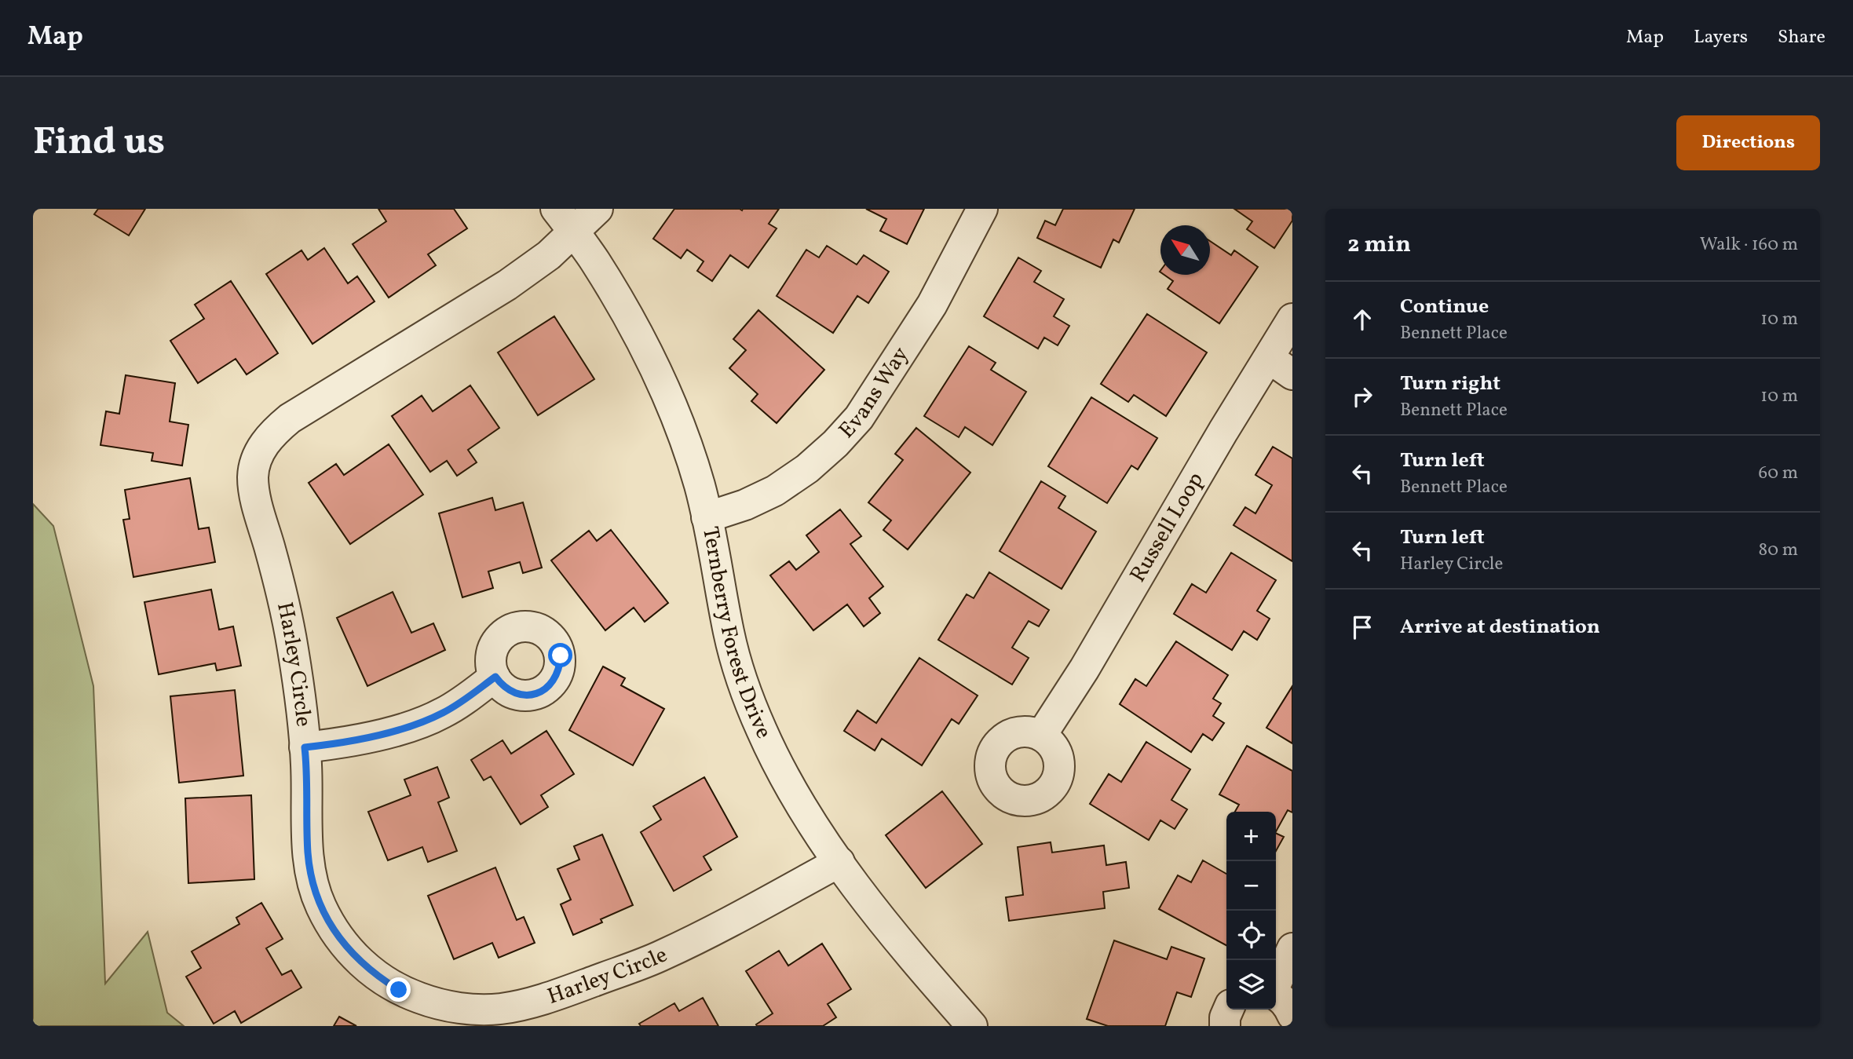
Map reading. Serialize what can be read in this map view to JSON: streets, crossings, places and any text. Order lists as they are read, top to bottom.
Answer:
{
  "streets": {
    "street": [
      "Evans Way",
      "Russell Loop",
      "Ternberry Forest Drive",
      "Harley Circle"
    ]
  },
  "crossings": [
    ["Evans Way", "Ternberry Forest Drive"],
    ["Ternberry Forest Drive", "Harley Circle"]
  ],
  "north": "top left",
  "page": {
    "header": "Map",
    "nav": ["Map", "Layers", "Share"],
    "buttons": "Directions",
    "title": "Find us",
    "heading": ["2 min", "Walk · 160 m"],
    "list": [
      ["Continue", "Bennett Place", "10 m"],
      ["Turn right", "Bennett Place", "10 m"],
      ["Turn left", "Bennett Place", "60 m"],
      ["Turn left", "Harley Circle", "80 m"],
      "Arrive at destination"
    ],
    "map_buttons": ["+", "−"]
  }
}
